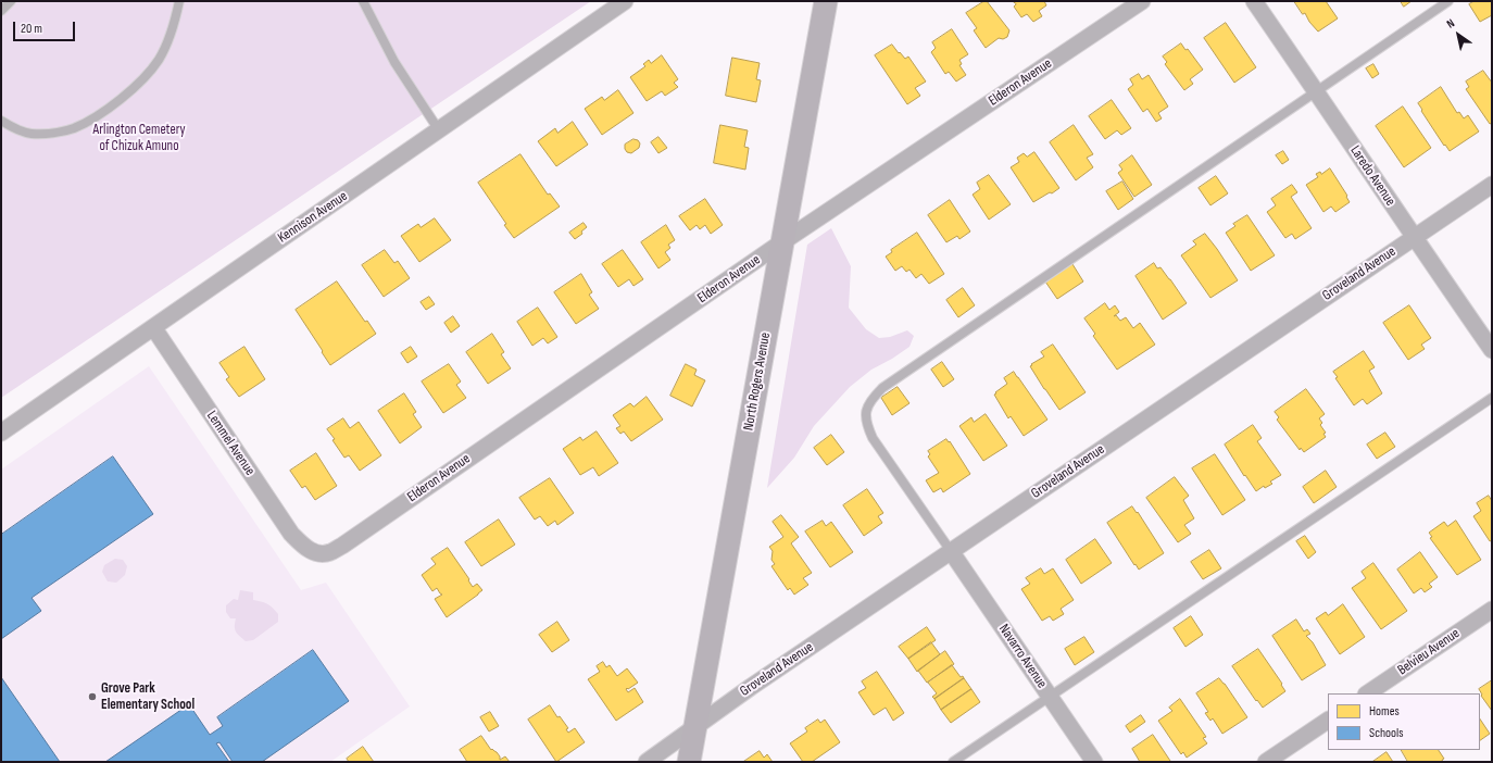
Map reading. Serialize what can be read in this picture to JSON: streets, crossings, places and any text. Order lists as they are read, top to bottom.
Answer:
{
  "streets": {
    "street": [
      "Elderon Avenue",
      "Laredo Avenue",
      "Kennison Avenue",
      "Groveland Avenue",
      "North Rogers Avenue",
      "Lemmel Avenue",
      "Belvieu Avenue",
      "Navarro Avenue"
    ]
  },
  "crossings": [
    ["Elderon Avenue", "North Rogers Avenue"],
    ["Elderon Avenue", "Lemmel Avenue"],
    ["Laredo Avenue", "Groveland Avenue"],
    ["Kennison Avenue", "Lemmel Avenue"],
    ["Groveland Avenue", "North Rogers Avenue"],
    ["Groveland Avenue", "Navarro Avenue"]
  ],
  "parks": ["Arlington Cemetery of Chizuk Amuno"],
  "places": ["Grove Park Elementary School"],
  "legend": ["Homes", "Schools"],
  "scale_bar": "20 m",
  "north": "top left"
}
